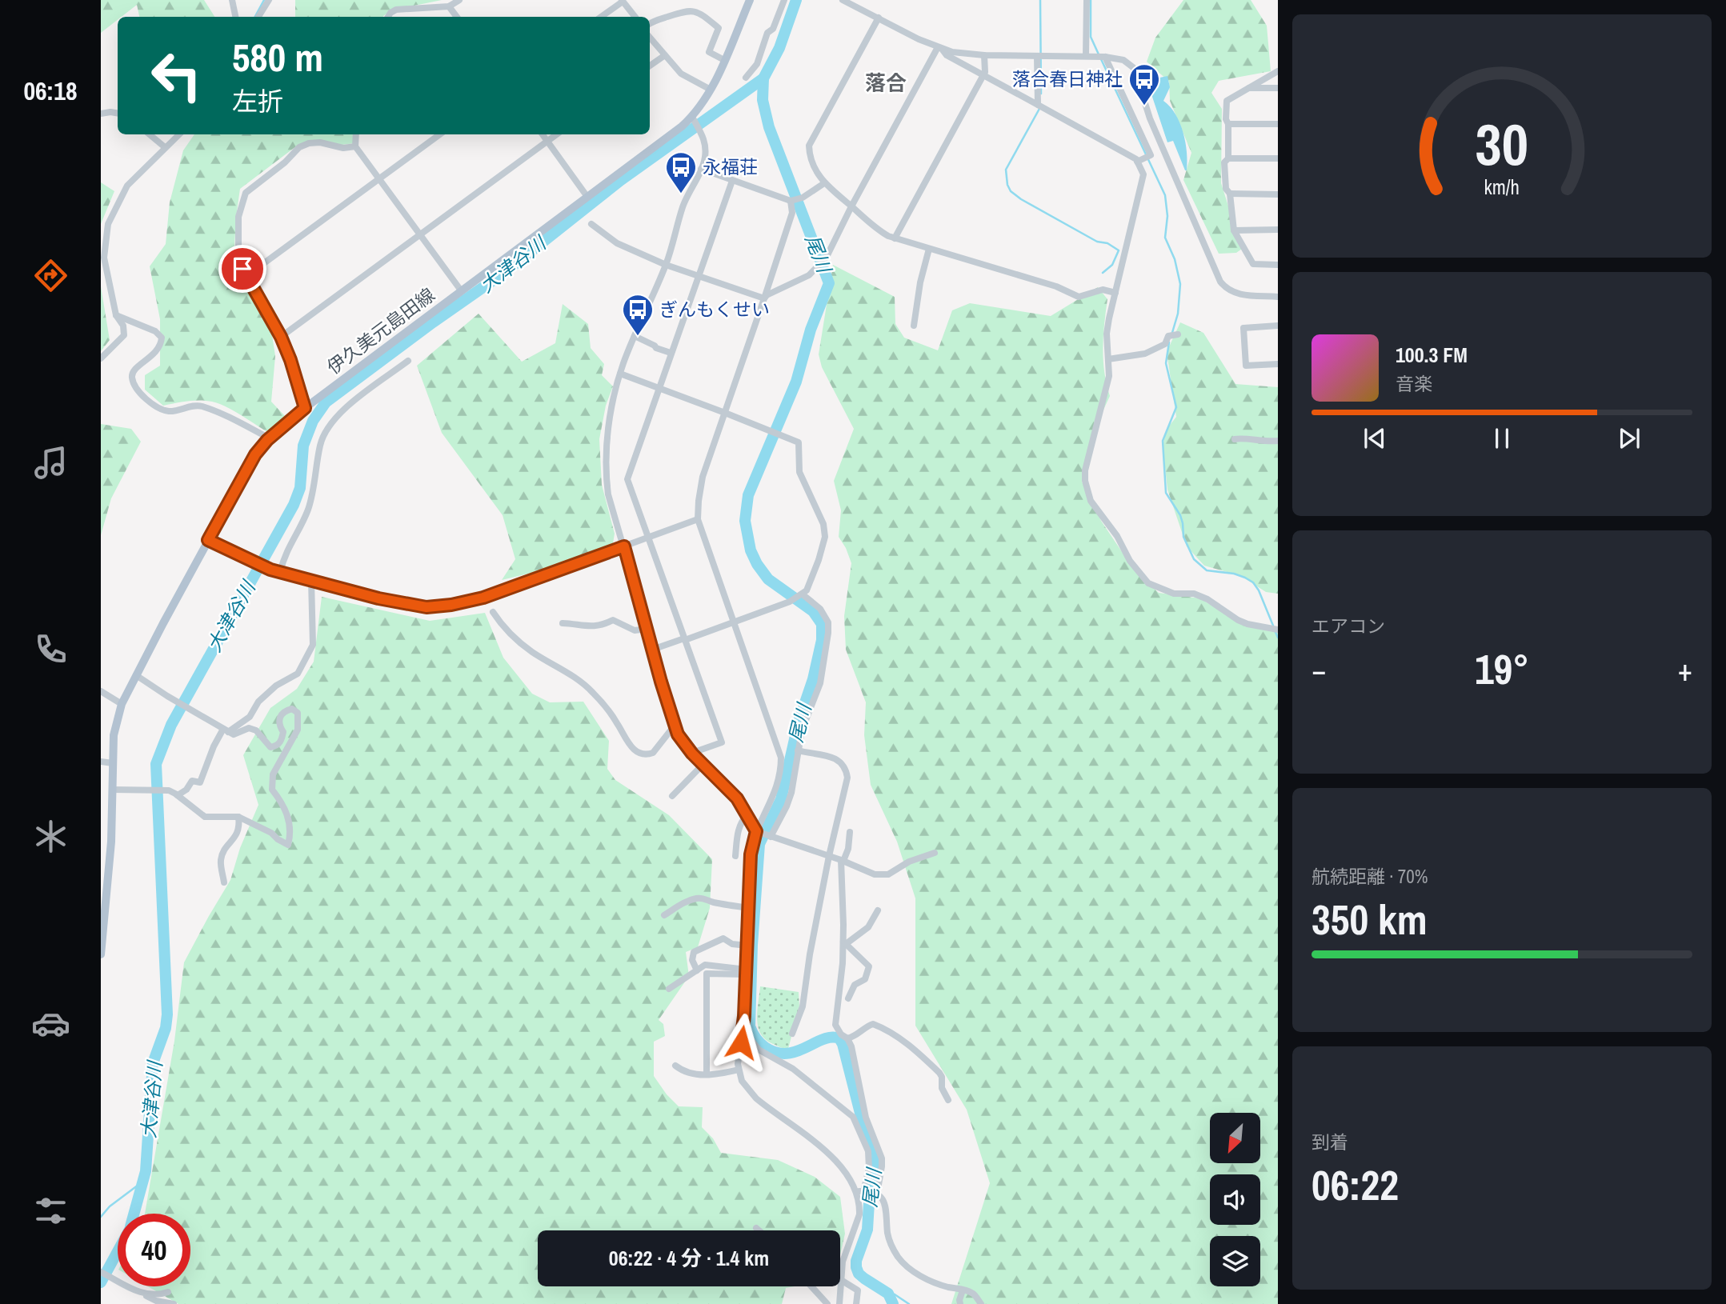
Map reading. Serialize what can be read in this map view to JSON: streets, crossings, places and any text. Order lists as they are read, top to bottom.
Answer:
{
  "streets": {
    "main road": ["伊久美元島田線"]
  },
  "districts": ["落合"],
  "water": ["尾川", "大津谷川"],
  "places": {
    "bus stop": ["落合春日神社", "永福荘", "ぎんもくせい"]
  },
  "north": "bottom left",
  "page": {
    "tabs": "06:18",
    "turn": ["580 m", "左折"],
    "song": ["100.3 FM", "音楽"],
    "tile": [
      "エアコン",
      ["航続距離 · 70%", "350 km"],
      ["到着", "06:22"]
    ],
    "heat": ["−", "19°", "+"],
    "limit": "40",
    "trip": "06:22 · 4 分 · 1.4 km",
    "gauge": ["30", "km/h"]
  }
}
